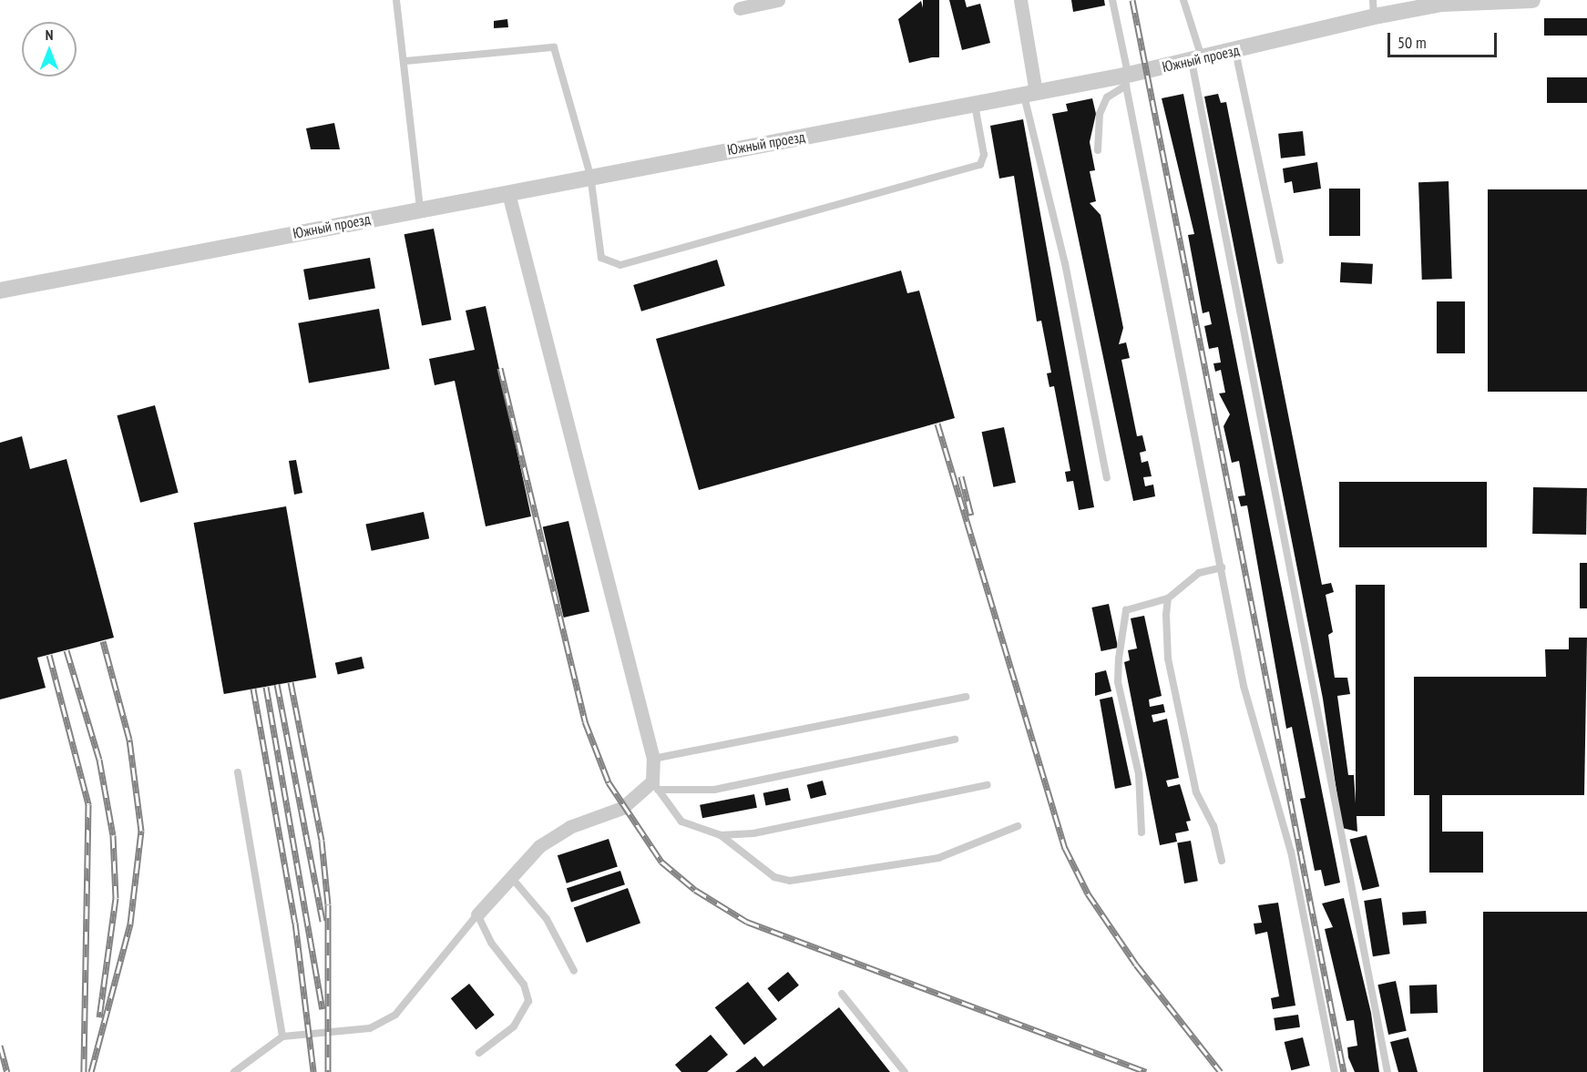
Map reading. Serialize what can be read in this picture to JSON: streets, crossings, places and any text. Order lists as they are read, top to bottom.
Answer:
{
  "streets": {
    "street": ["Южный проезд"]
  },
  "scale_bar": "50 m",
  "north": "top"
}
